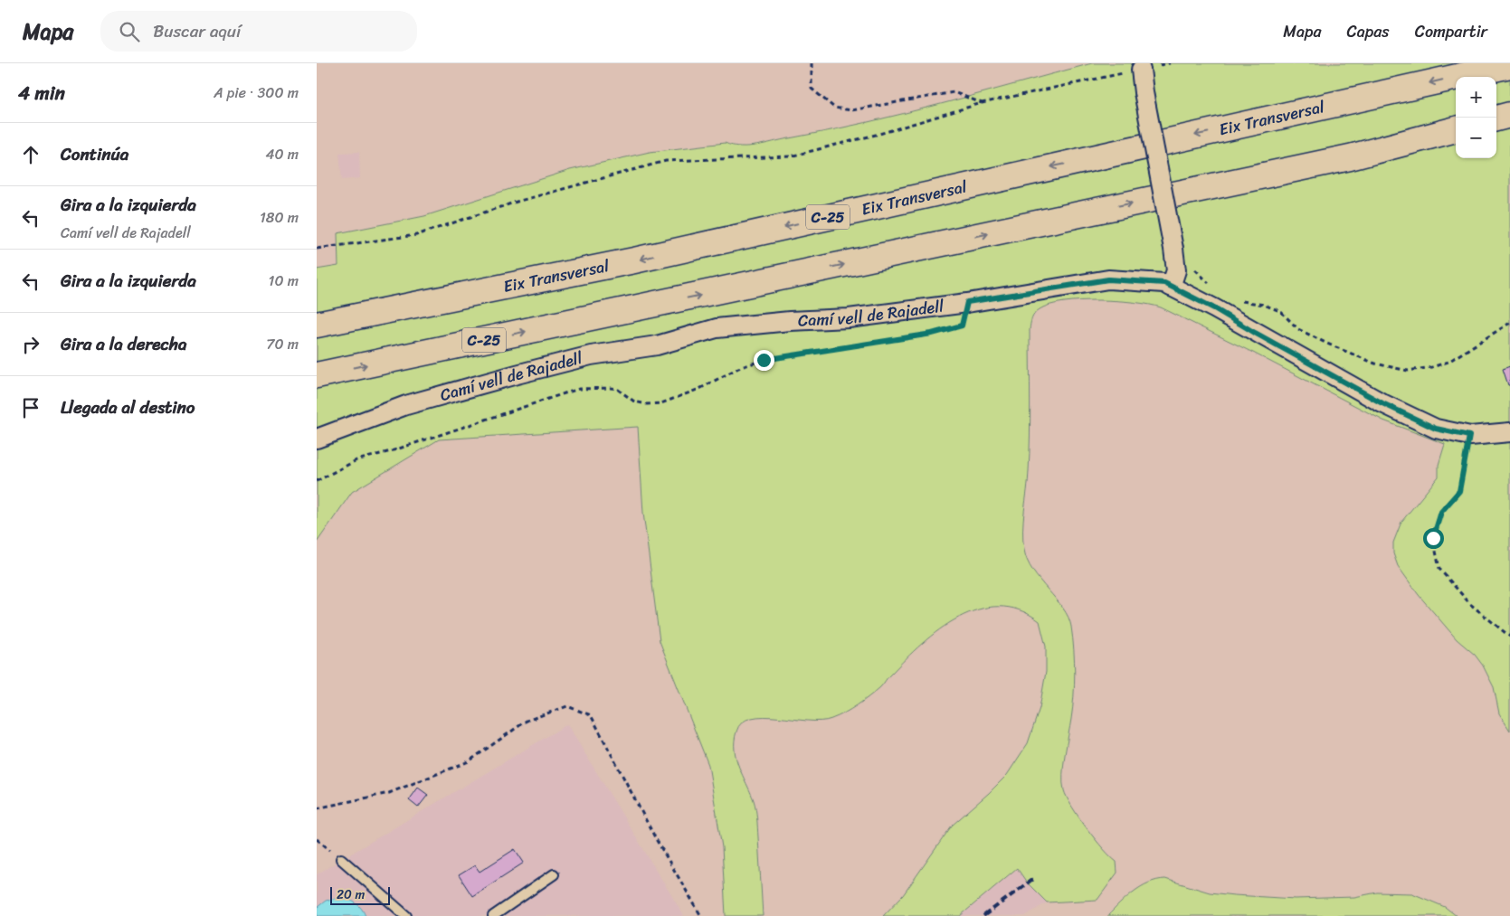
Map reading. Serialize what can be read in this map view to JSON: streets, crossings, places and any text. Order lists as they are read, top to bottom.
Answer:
{
  "streets": {
    "highway": ["Eix Transversal", "C-25"],
    "street": ["Camí vell de Rajadell"]
  },
  "scale_bar": "20 m",
  "page": {
    "header": "Mapa",
    "search": "Buscar aquí",
    "nav": ["Mapa", "Capas", "Compartir"],
    "heading": ["4 min", "A pie · 300 m"],
    "map_buttons": ["+", "−"],
    "list": [
      ["Continúa", "40 m"],
      ["Gira a la izquierda", "Camí vell de Rajadell", "180 m"],
      ["Gira a la izquierda", "10 m"],
      ["Gira a la derecha", "70 m"],
      "Llegada al destino"
    ],
    "scale": "20 m"
  }
}
